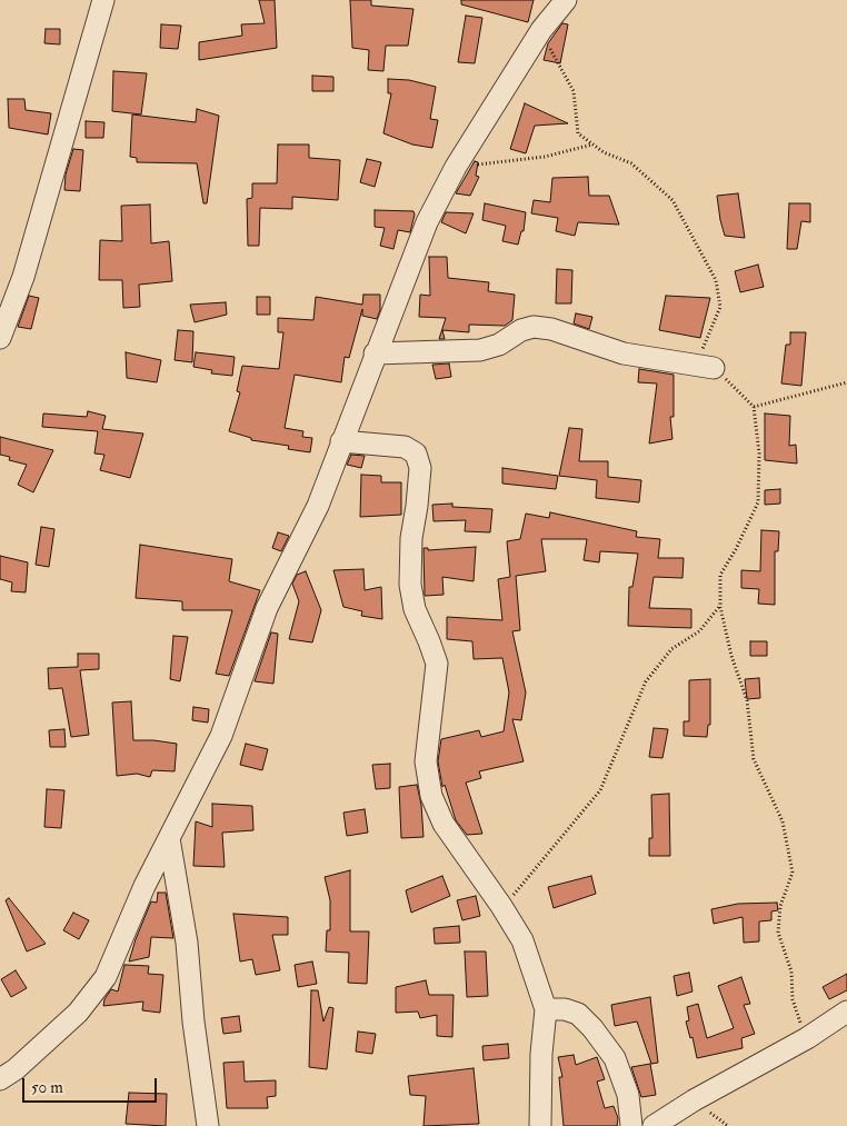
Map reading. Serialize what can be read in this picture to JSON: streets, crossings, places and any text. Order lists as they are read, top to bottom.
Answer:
{
  "scale_bar": "50 m"
}
